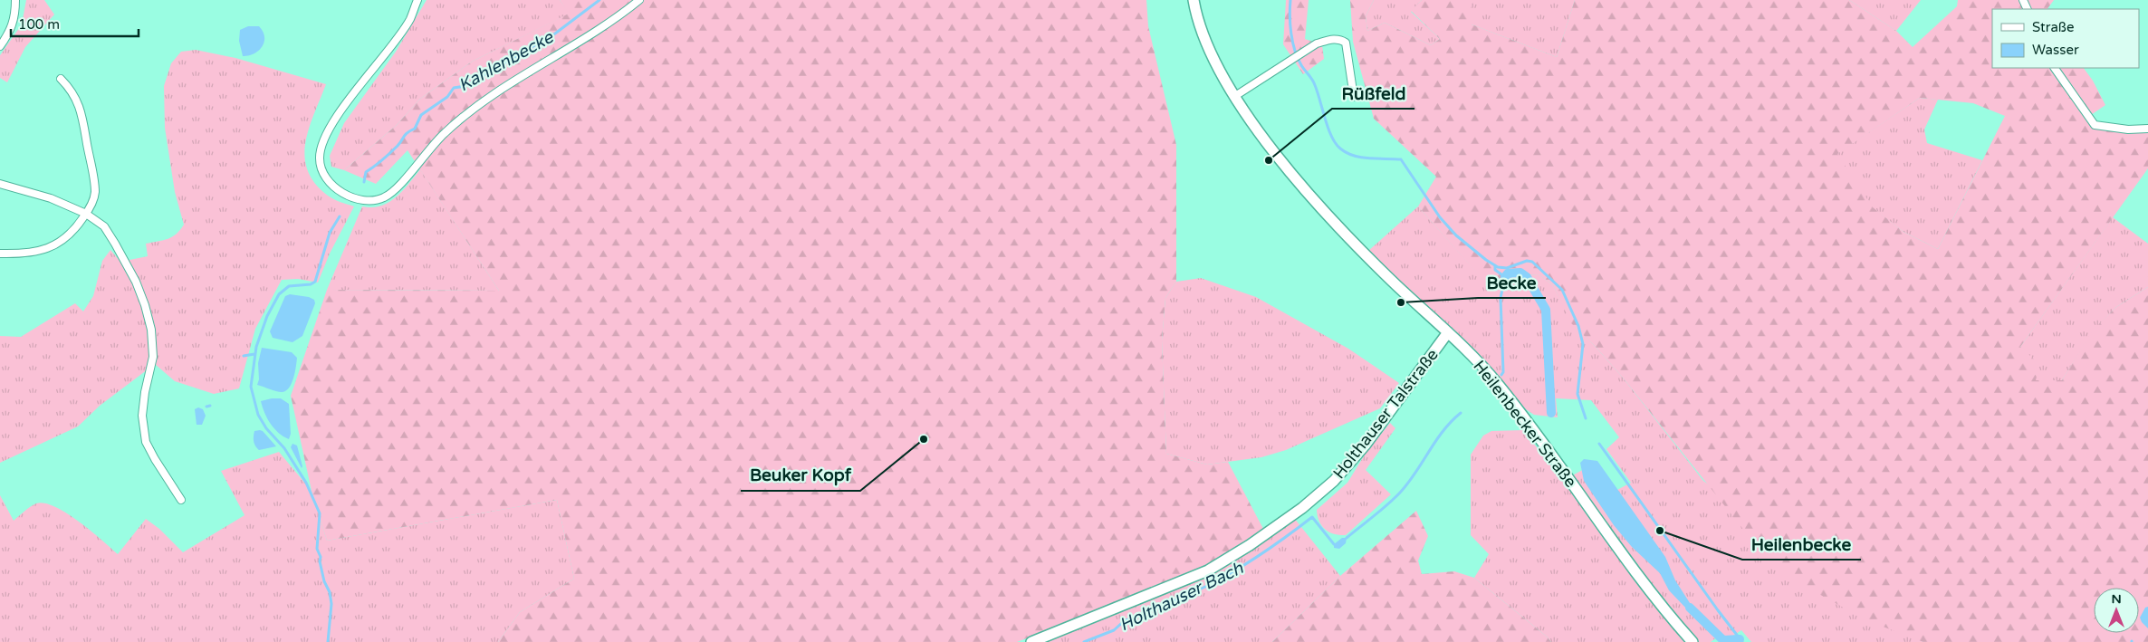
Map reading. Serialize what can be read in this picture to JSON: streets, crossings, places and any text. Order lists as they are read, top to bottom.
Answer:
{
  "streets": {
    "main road": ["Holthauser Talstraße", "Heilenbecker Straße"]
  },
  "crossings": [
    ["Holthauser Talstraße", "Heilenbecker Straße"]
  ],
  "water": ["Kahlenbecke", "Holthauser Bach"],
  "places": [
    "Rüßfeld",
    "Becke",
    "Beuker Kopf",
    "Heilenbecke"
  ],
  "legend": ["Straße", "Wasser"],
  "scale_bar": "100 m",
  "north": "top"
}
